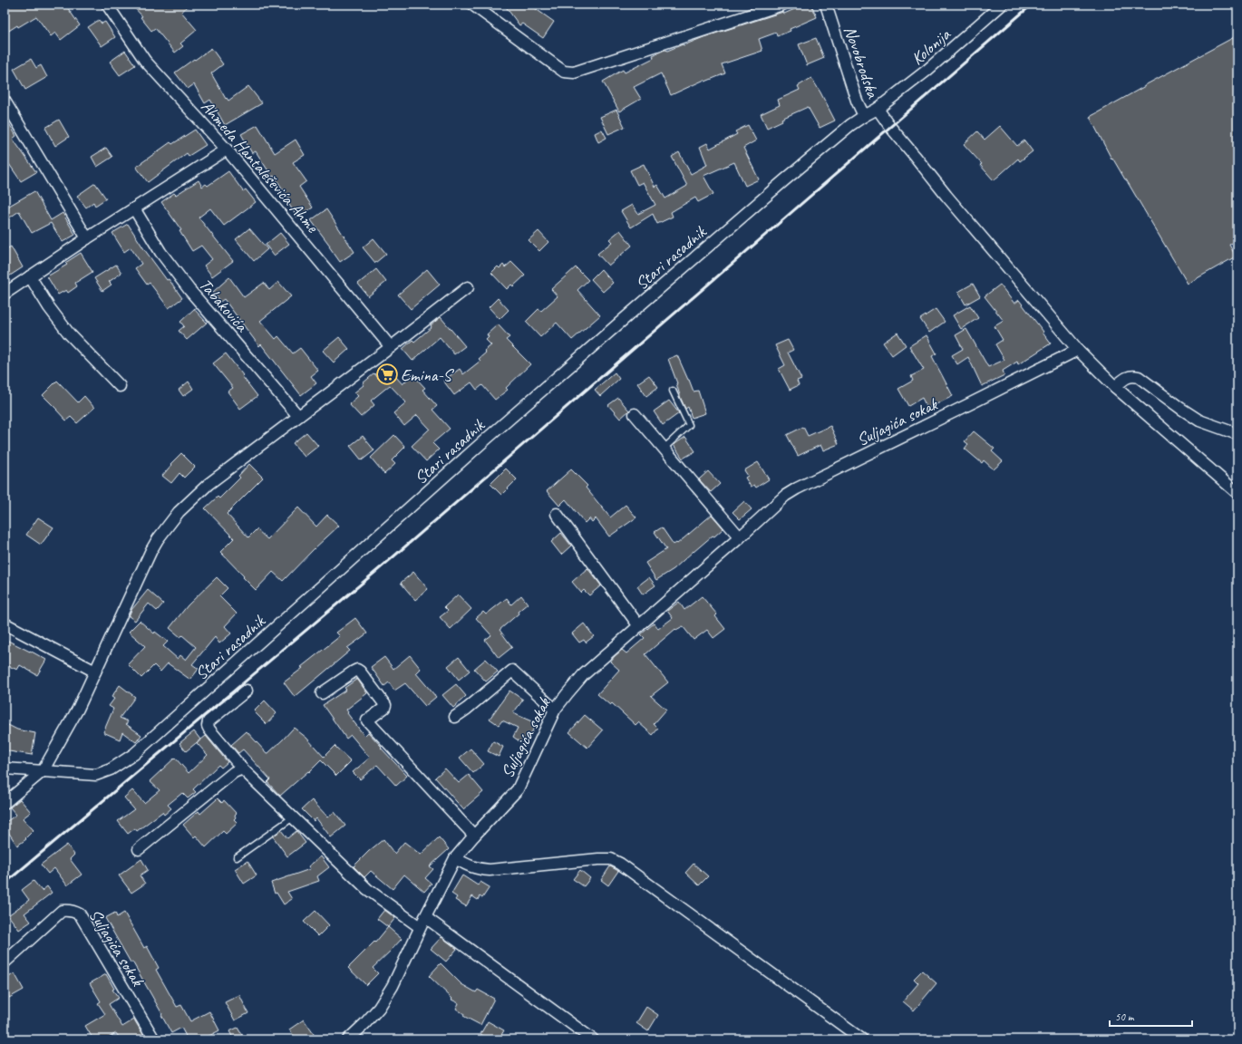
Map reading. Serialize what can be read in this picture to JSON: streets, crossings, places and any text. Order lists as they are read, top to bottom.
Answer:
{
  "streets": {
    "street": [
      "Kolonija",
      "Novobrodska",
      "Ahmeda Hantaleševića Ahme",
      "Stari rasadnik",
      "Tabakovića",
      "Suljagića sokak"
    ]
  },
  "crossings": [
    ["Kolonija", "Novobrodska"],
    ["Novobrodska", "Stari rasadnik"]
  ],
  "places": {
    "supermarket": ["Emina-S"]
  },
  "scale_bar": "50 m"
}
